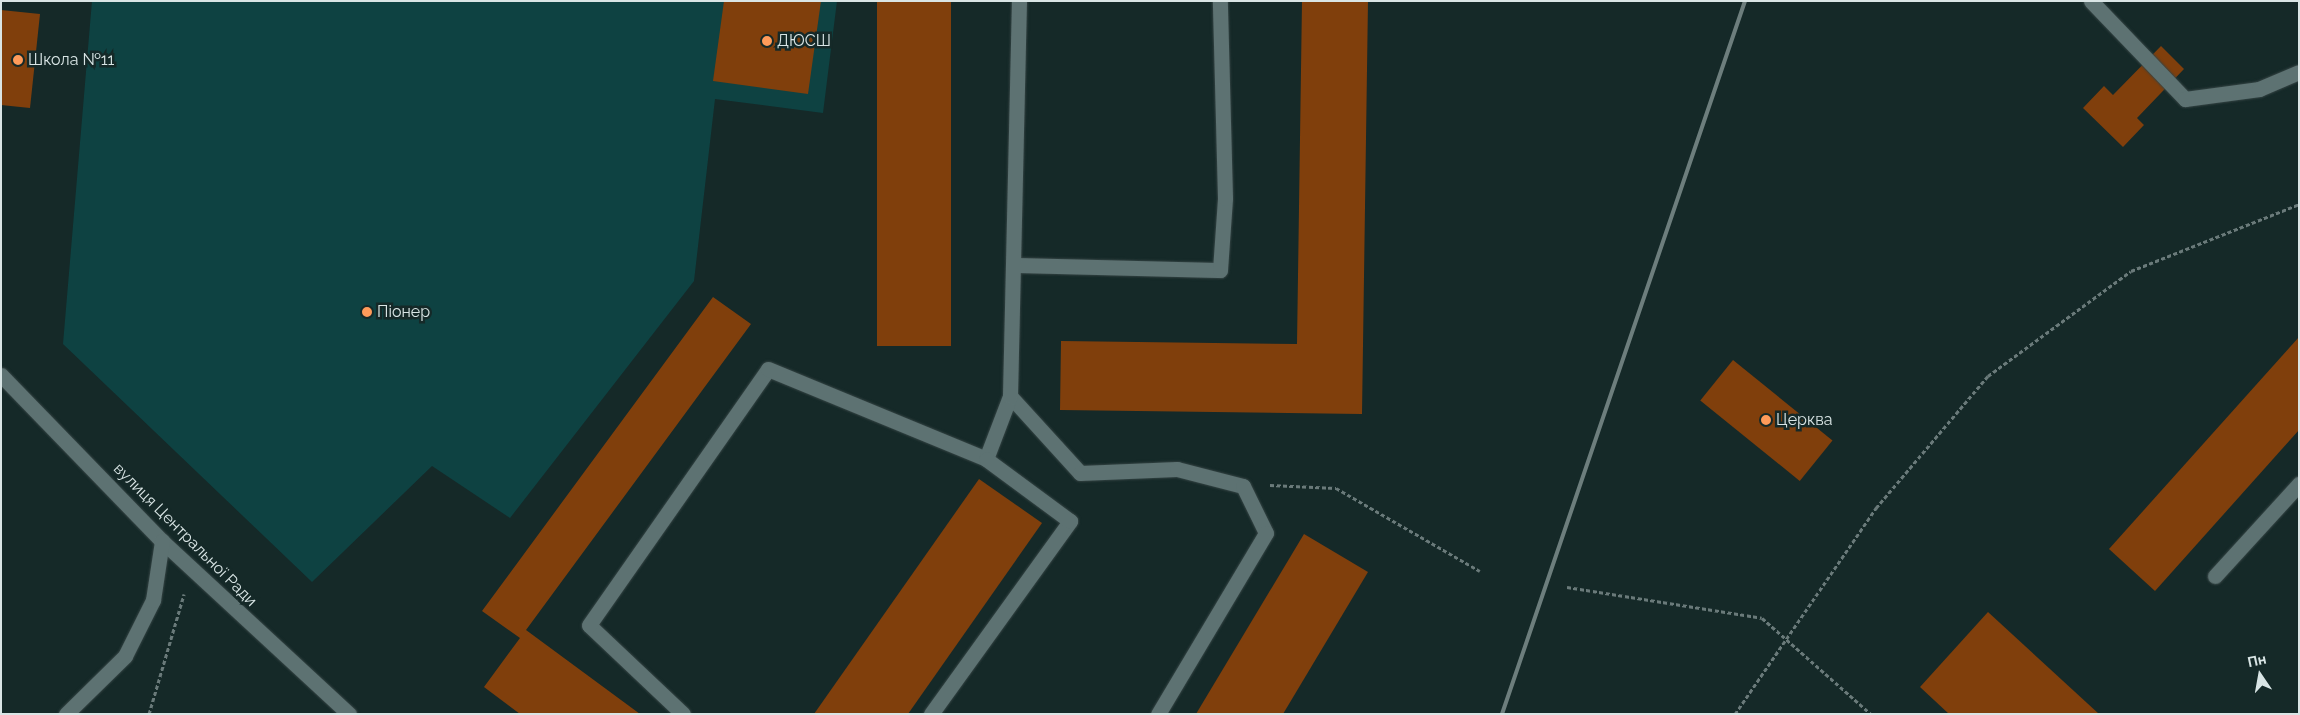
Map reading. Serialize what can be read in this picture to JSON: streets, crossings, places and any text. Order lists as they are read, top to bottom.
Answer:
{
  "streets": {
    "street": ["вулиця Центральної Ради"]
  },
  "places": [
    "ДЮСШ",
    "Школа №11",
    "Піонер",
    "Церква"
  ],
  "north": "top"
}
